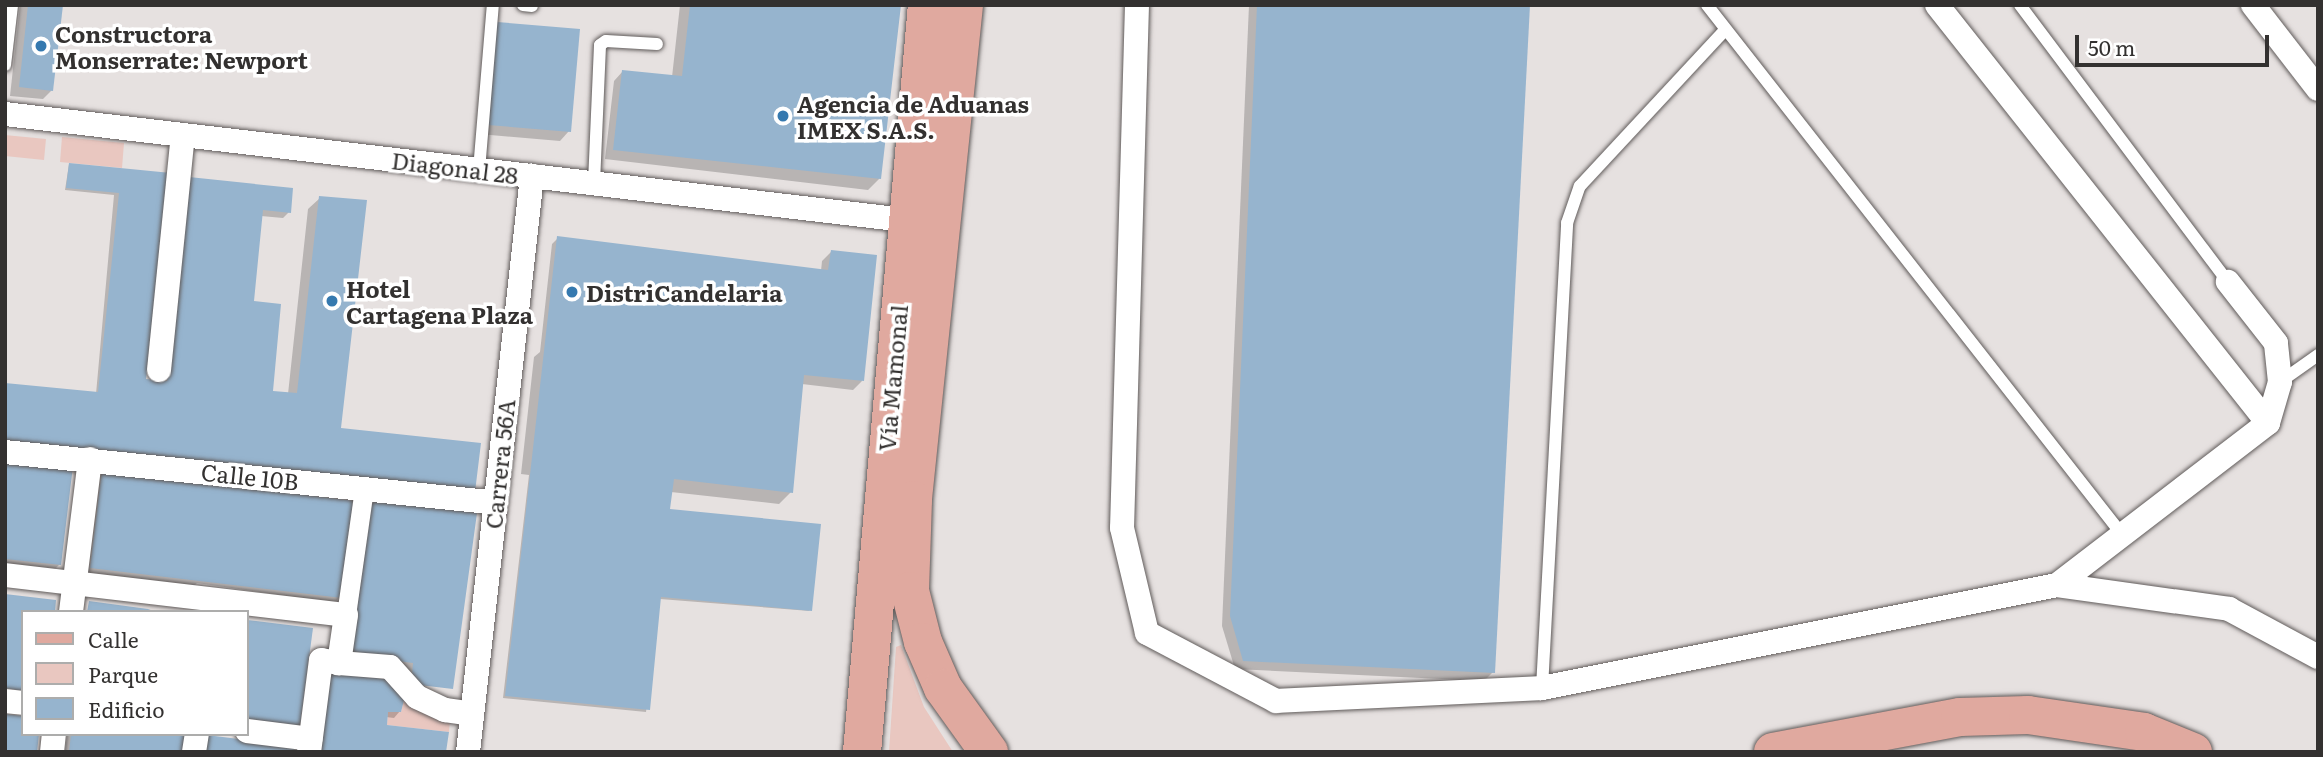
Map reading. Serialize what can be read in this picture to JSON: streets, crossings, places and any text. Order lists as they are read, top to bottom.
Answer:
{
  "streets": {
    "main road": ["Vía Mamonal"],
    "street": ["Diagonal 28", "Carrera 56A", "Calle 10B"]
  },
  "crossings": [
    ["Diagonal 28", "Vía Mamonal"],
    ["Diagonal 28", "Carrera 56A"],
    ["Carrera 56A", "Calle 10B"]
  ],
  "places": [
    "Constructora Monserrate: Newport",
    "Agencia de Aduanas IMEX S.A.S.",
    "DistriCandelaria",
    "Hotel Cartagena Plaza"
  ],
  "legend": ["Calle", "Parque", "Edificio"],
  "scale_bar": "50 m"
}
